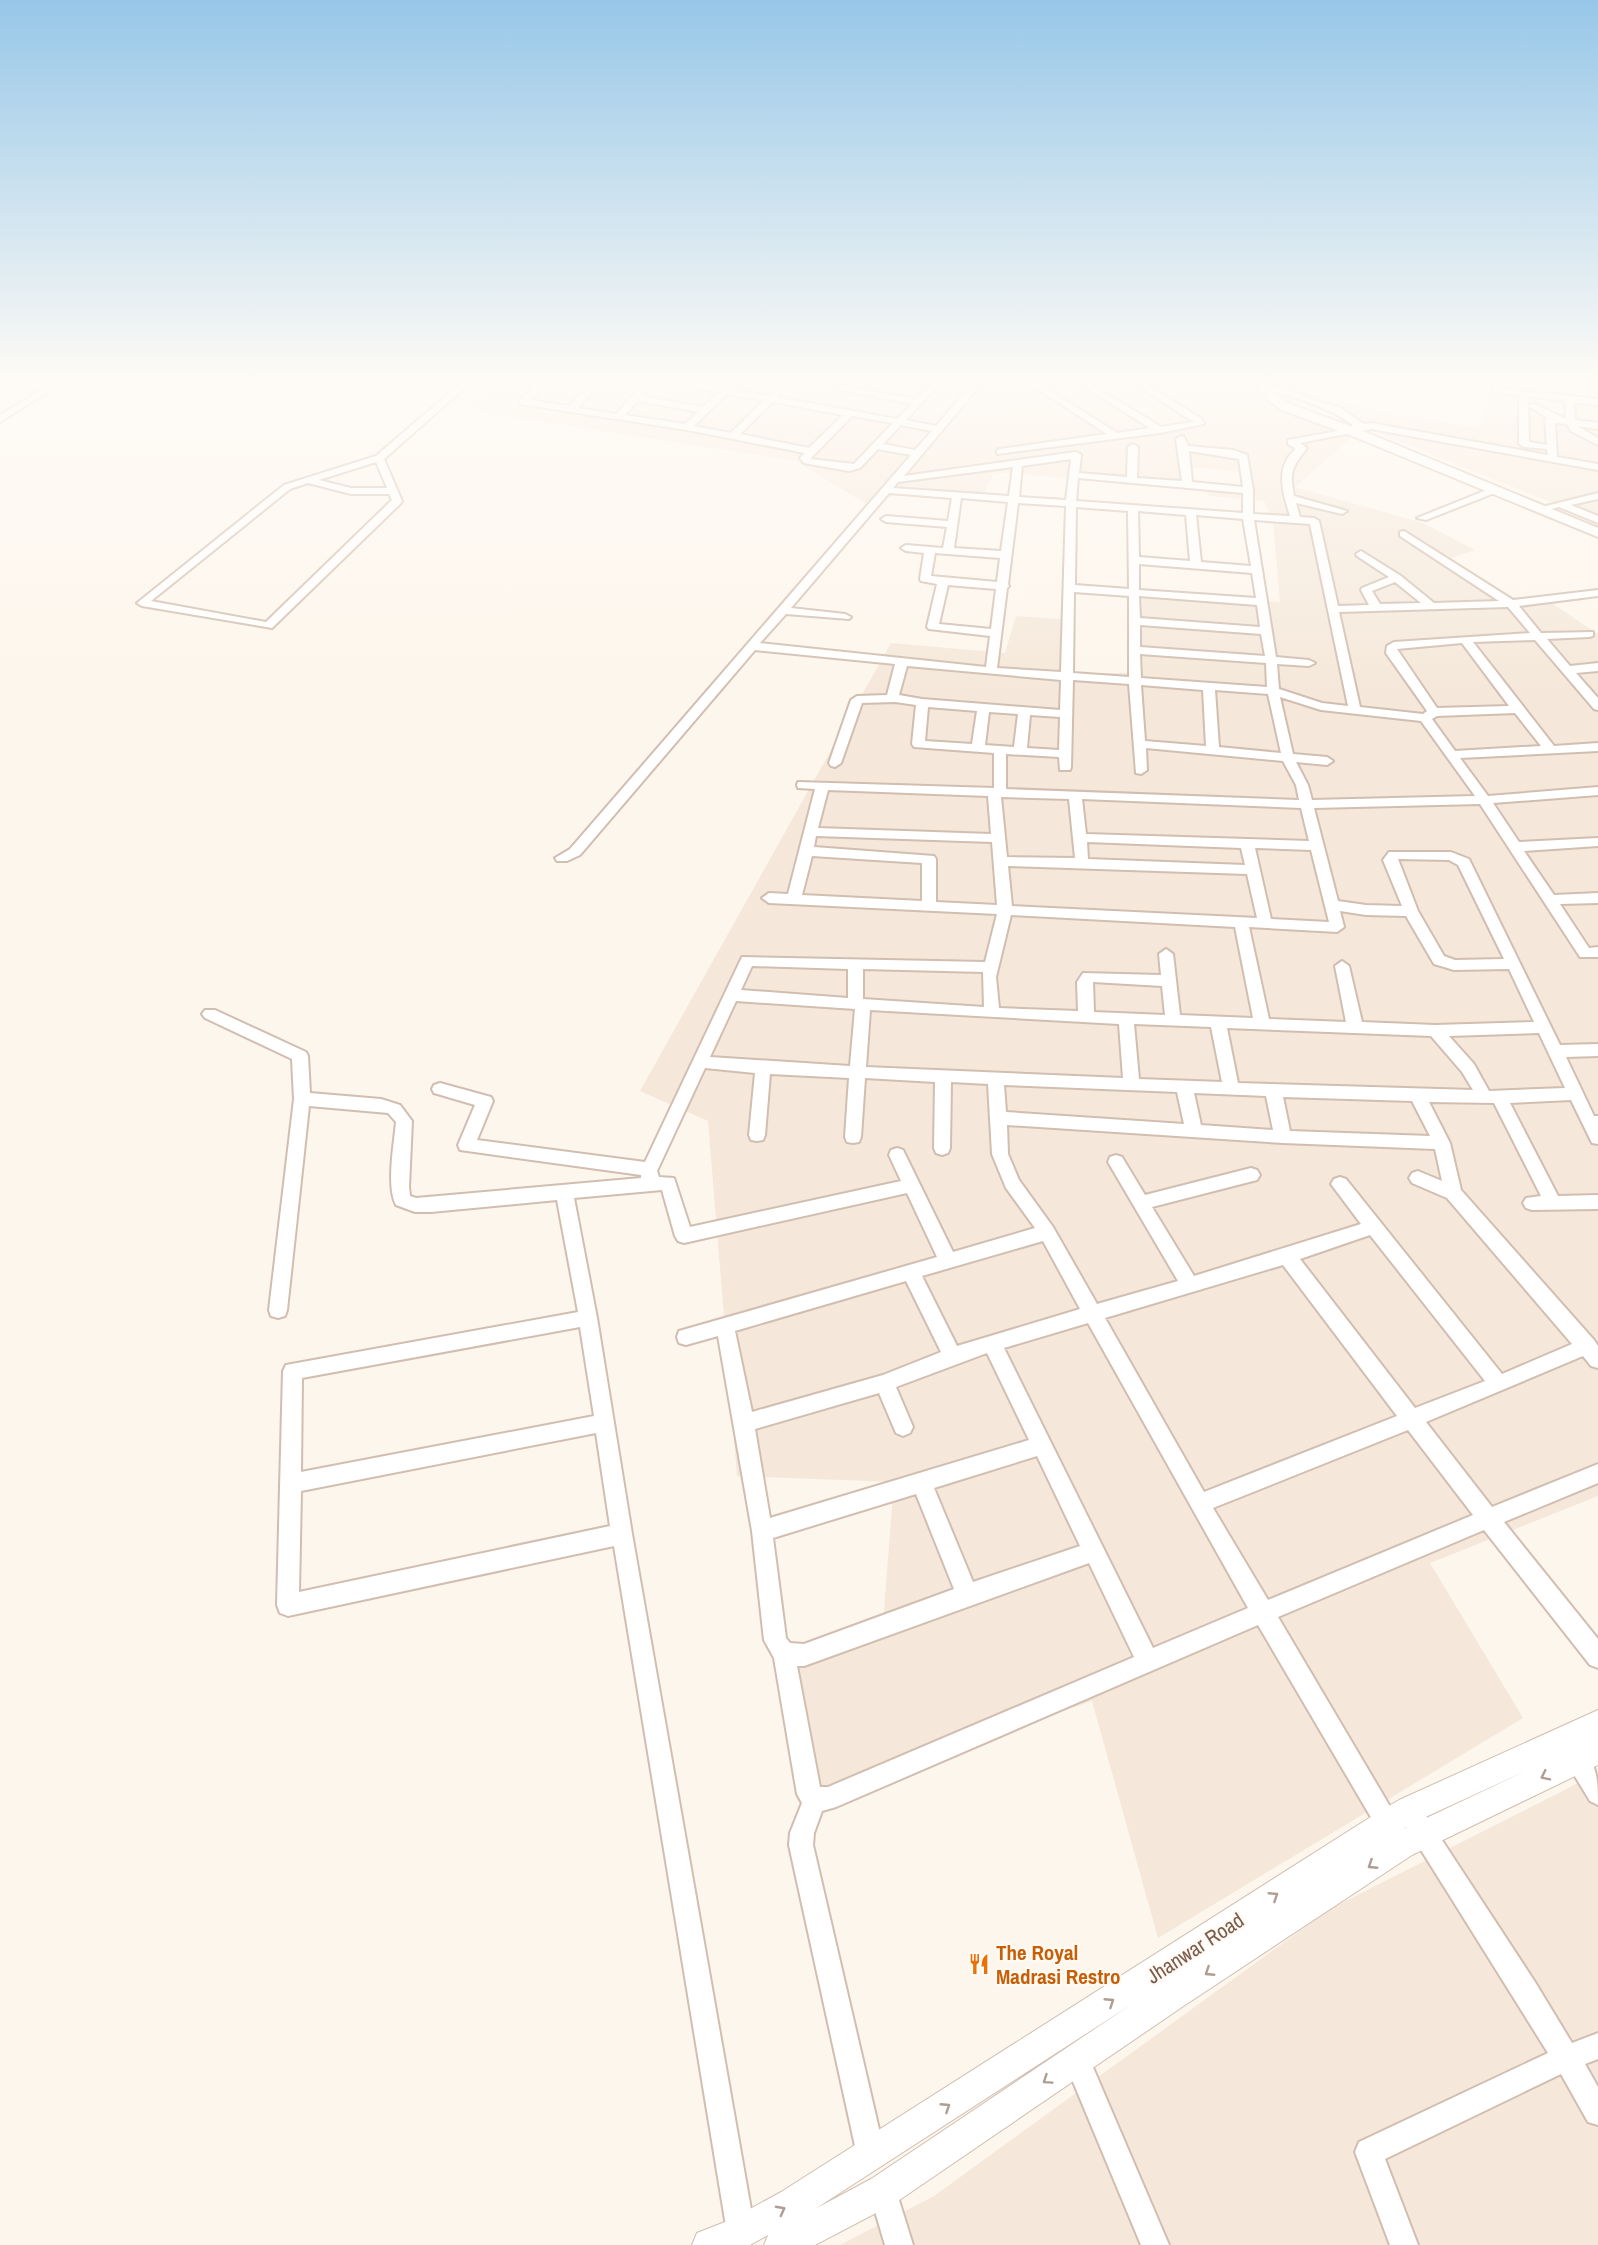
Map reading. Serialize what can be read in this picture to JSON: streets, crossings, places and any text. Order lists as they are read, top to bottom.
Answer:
{
  "streets": {
    "street": ["Jhanwar Road"]
  },
  "places": {
    "restaurant": ["The Royal Madrasi Restro"]
  }
}
